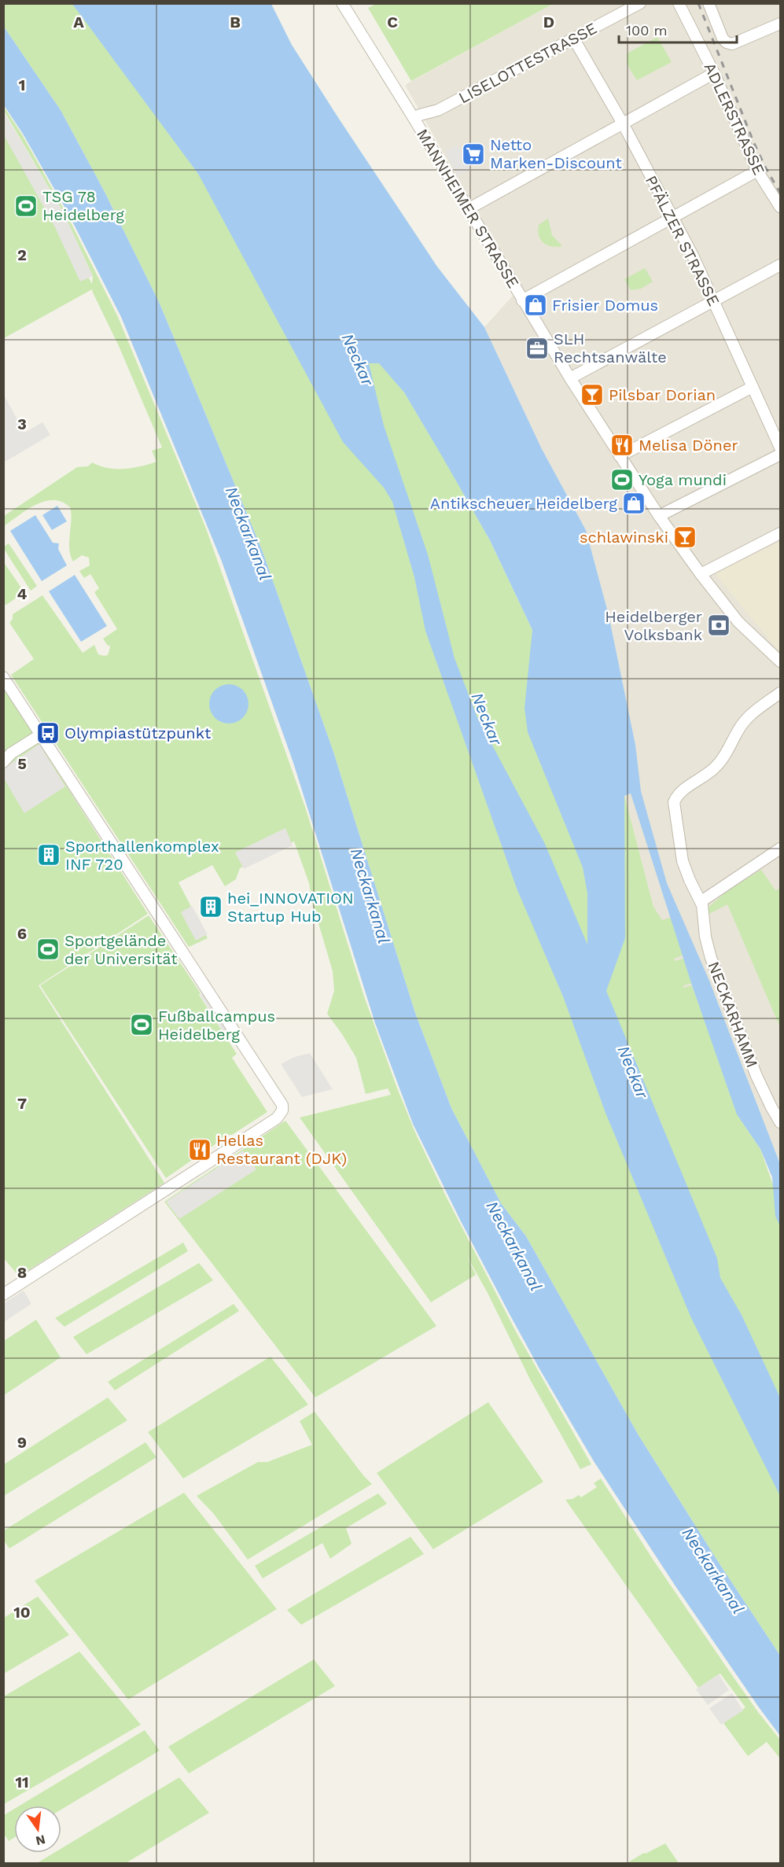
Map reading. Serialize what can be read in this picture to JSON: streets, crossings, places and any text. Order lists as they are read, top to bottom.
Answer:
{
  "streets": {
    "street": [
      "LISELOTTESTRASSE",
      "ADLERSTRASSE",
      "MANNHEIMER STRASSE",
      "PFÄLZER STRASSE",
      "NECKARHAMM"
    ]
  },
  "crossings": [
    ["LISELOTTESTRASSE", "MANNHEIMER STRASSE"],
    ["LISELOTTESTRASSE", "PFÄLZER STRASSE"]
  ],
  "water": ["Neckar", "Neckarkanal"],
  "places": {
    "supermarket": ["Netto Marken-Discount"],
    "sports": [
      "TSG 78 Heidelberg",
      "Yoga mundi",
      "Sportgelände der Universität",
      "Fußballcampus Heidelberg"
    ],
    "shop": ["Frisier Domus", "Antikscheuer Heidelberg"],
    "office": ["SLH Rechtsanwälte"],
    "bar": ["Pilsbar Dorian", "schlawinski"],
    "restaurant": ["Melisa Döner", "Hellas Restaurant (DJK)"],
    "bank": ["Heidelberger Volksbank"],
    "bus stop": ["Olympiastützpunkt"],
    "building": ["Sporthallenkomplex INF 720", "hei_INNOVATION Startup Hub"]
  },
  "scale_bar": "100 m",
  "north": "bottom",
  "grid": {
    "columns": [
      "A",
      "B",
      "C",
      "D"
    ],
    "rows": [
      "1",
      "2",
      "3",
      "4",
      "5",
      "6",
      "7",
      "8",
      "9",
      "10",
      "11"
    ]
  }
}
